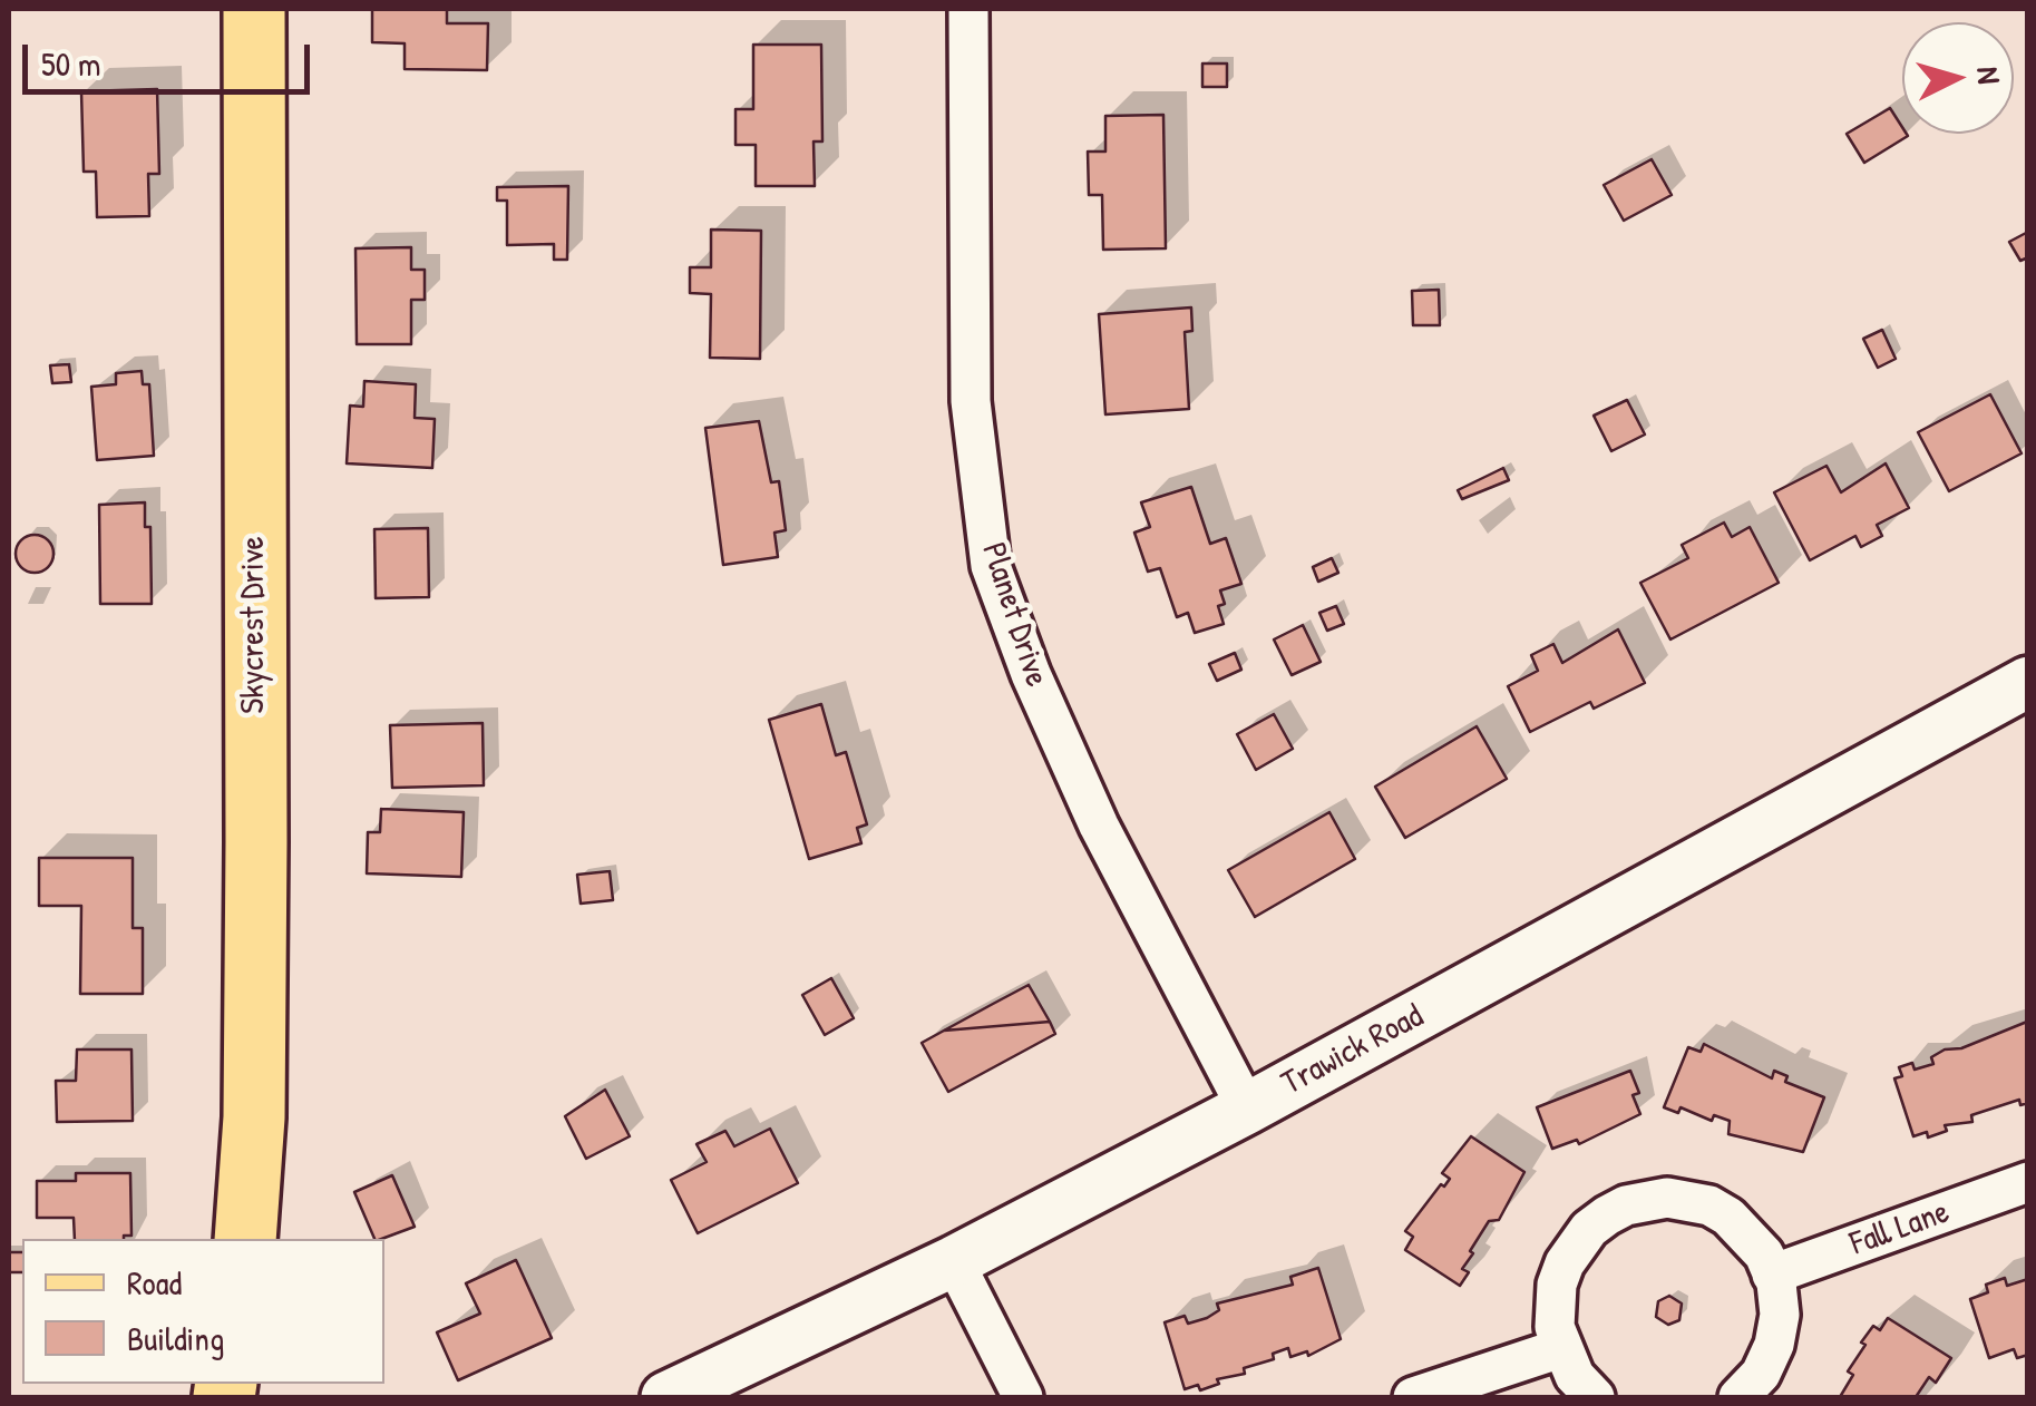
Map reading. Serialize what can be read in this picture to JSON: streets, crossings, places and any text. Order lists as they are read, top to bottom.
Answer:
{
  "streets": {
    "main road": ["Skycrest Drive"],
    "street": ["Planet Drive", "Trawick Road", "Fall Lane"]
  },
  "crossings": [
    ["Planet Drive", "Trawick Road"]
  ],
  "legend": ["Road", "Building"],
  "scale_bar": "50 m",
  "north": "right"
}
